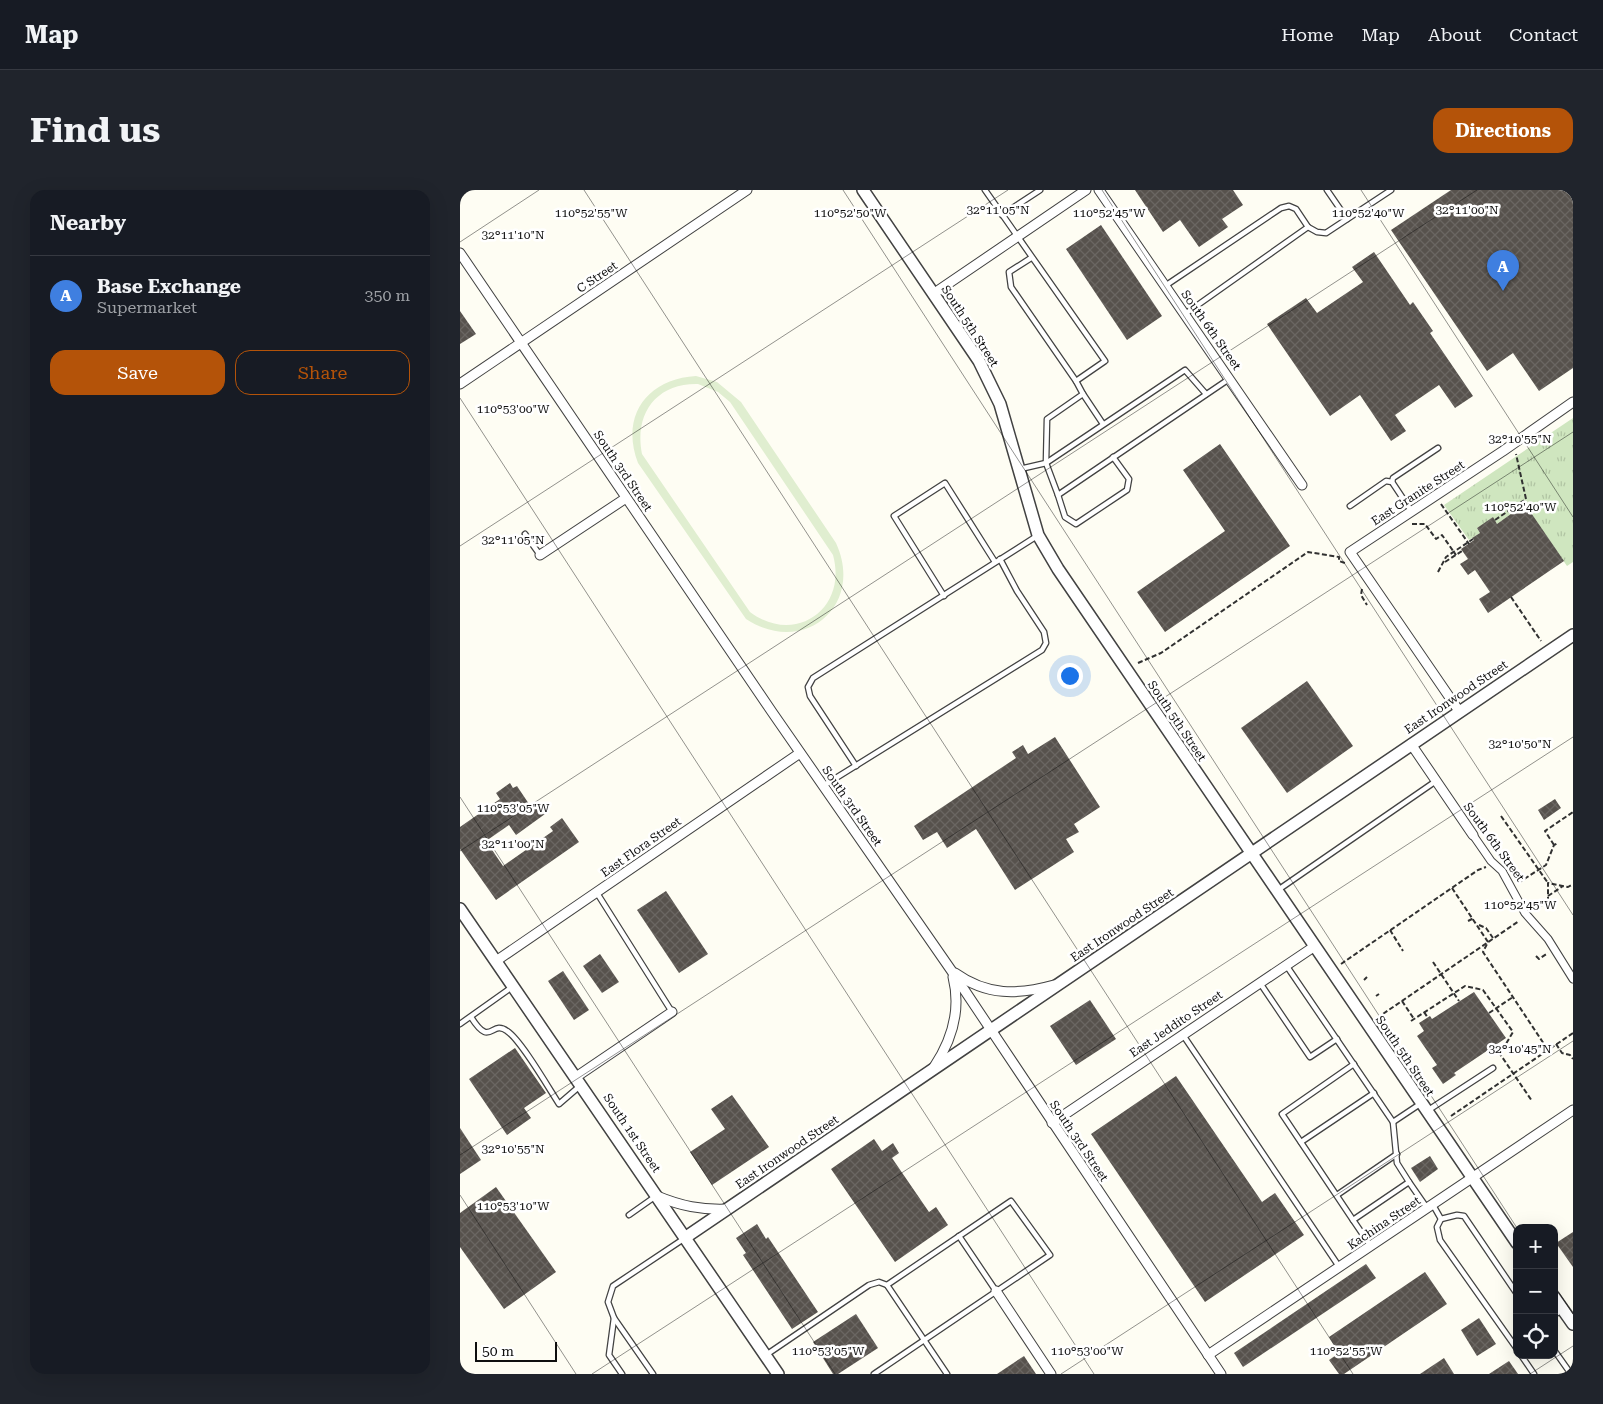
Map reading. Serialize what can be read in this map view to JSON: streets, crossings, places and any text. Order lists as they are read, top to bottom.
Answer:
{
  "streets": {
    "street": [
      "C Street",
      "South 5th Street",
      "South 6th Street",
      "South 3rd Street",
      "East Granite Street",
      "East Ironwood Street",
      "East Flora Street",
      "East Jeddito Street",
      "South 1st Street",
      "Kachina Street"
    ]
  },
  "crossings": [
    ["C Street", "South 3rd Street"],
    ["South 5th Street", "East Ironwood Street"],
    ["South 5th Street", "East Jeddito Street"],
    ["South 5th Street", "Kachina Street"],
    ["South 6th Street", "East Ironwood Street"],
    ["South 3rd Street", "East Ironwood Street"],
    ["South 3rd Street", "East Flora Street"],
    ["South 3rd Street", "East Jeddito Street"],
    ["South 3rd Street", "Kachina Street"],
    ["East Granite Street", "East Ironwood Street"],
    ["East Ironwood Street", "South 1st Street"],
    ["East Flora Street", "South 1st Street"]
  ],
  "scale_bar": "50 m",
  "page": {
    "header": "Map",
    "nav": [
      "Home",
      "Map",
      "About",
      "Contact"
    ],
    "buttons": [
      "Directions",
      ["Save", "Share"]
    ],
    "title": "Find us",
    "heading": "Nearby",
    "pins": "A",
    "list": [
      {
        "mark": "A",
        "name": "Base Exchange",
        "note": "Supermarket",
        "value": "350 m"
      }
    ],
    "map_buttons": ["+", "−"],
    "scale": "50 m"
  },
  "coordinates": [
    "32°11'05\"N",
    "32°11'00\"N",
    "110°52'55\"W",
    "110°52'50\"W",
    "110°52'45\"W",
    "110°52'40\"W",
    "32°11'10\"N",
    "110°53'00\"W",
    "32°10'55\"N",
    "32°10'50\"N",
    "110°53'05\"W",
    "32°10'45\"N",
    "110°53'10\"W"
  ]
}
